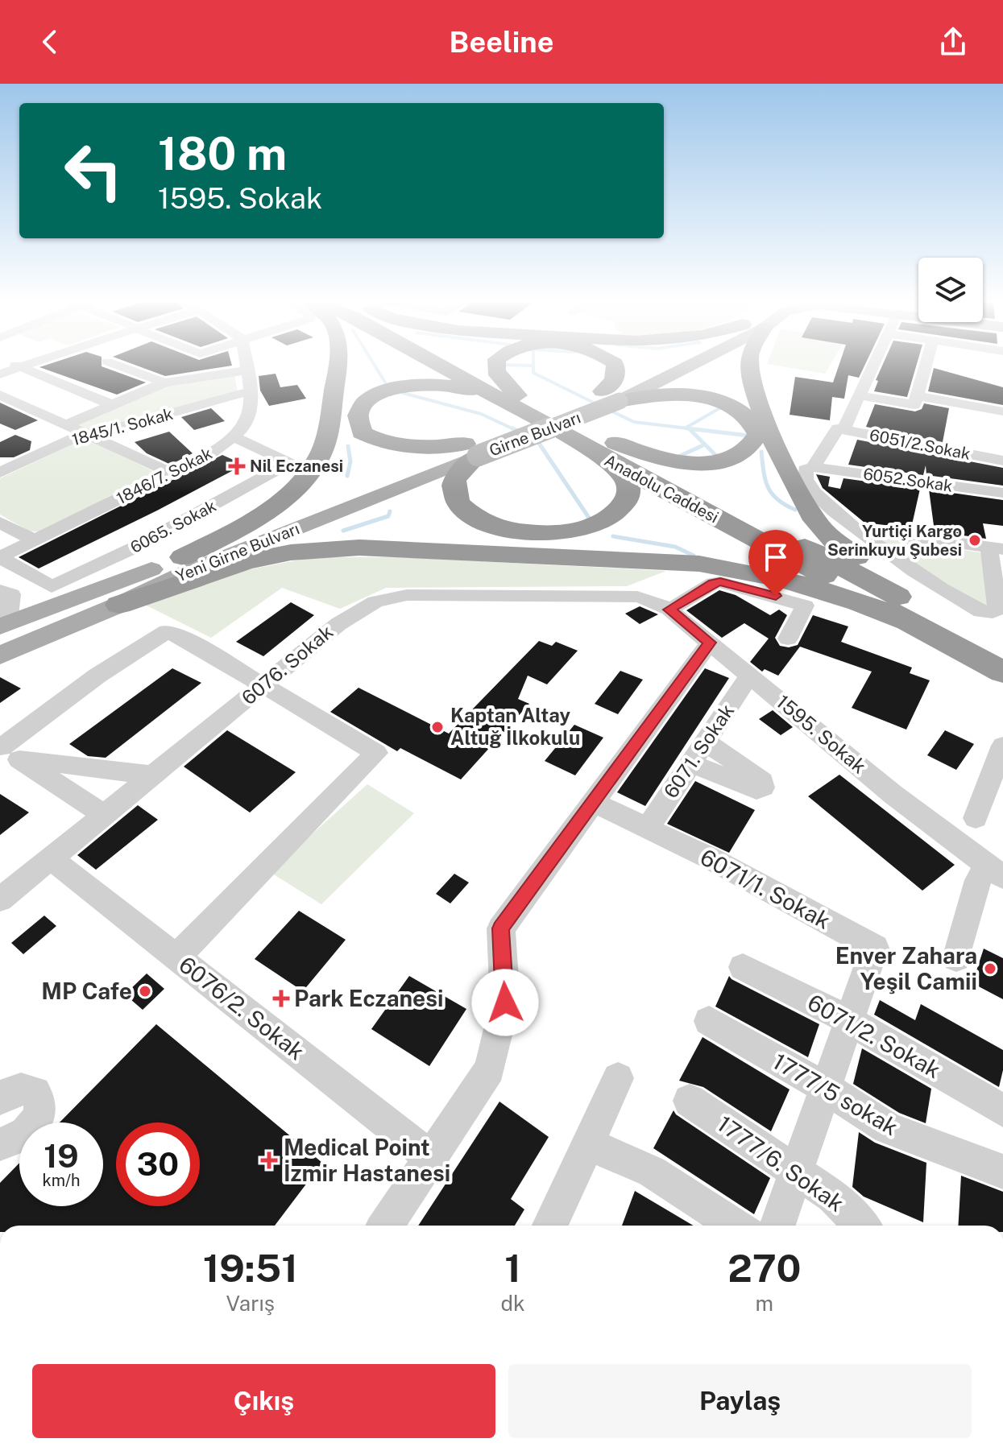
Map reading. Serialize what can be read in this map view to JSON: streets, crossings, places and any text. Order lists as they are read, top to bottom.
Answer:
{
  "streets": {
    "highway": ["Anadolu Caddesi"],
    "main road": ["Girne Bulvarı", "Yeni Girne Bulvarı"],
    "street": [
      "1845/1. Sokak",
      "6051/2.Sokak",
      "1846/7. Sokak",
      "6052.Sokak",
      "6065. Sokak",
      "6076. Sokak",
      "1595. Sokak",
      "6071. Sokak",
      "6071/1. Sokak",
      "6076/2. Sokak",
      "6071/2. Sokak",
      "1777/5 sokak",
      "1777/6. Sokak"
    ]
  },
  "crossings": [
    ["1845/1. Sokak", "1846/7. Sokak"],
    ["Girne Bulvarı", "Yeni Girne Bulvarı"],
    ["1846/7. Sokak", "6065. Sokak"],
    ["6076. Sokak", "1595. Sokak"],
    ["6076. Sokak", "6076/2. Sokak"],
    ["1595. Sokak", "6071. Sokak"],
    ["6071. Sokak", "6071/1. Sokak"],
    ["6071/1. Sokak", "6071/2. Sokak"],
    ["6071/1. Sokak", "1777/5 sokak"],
    ["6071/1. Sokak", "1777/6. Sokak"]
  ],
  "places": {
    "health": ["Nil Eczanesi", "Park Eczanesi", "Medical Point İzmir Hastanesi"],
    "other": [
      "Yurtiçi Kargo Serinkuyu Şubesi",
      "Kaptan Altay Altuğ İlkokulu",
      "Enver Zahara Yeşil Camii",
      "MP Cafe"
    ]
  },
  "page": {
    "header": "Beeline",
    "turn": ["180 m", "1595. Sokak"],
    "speed": "19 km/h",
    "limit": "30",
    "eta": [
      "19:51",
      "Varış",
      "1",
      "dk",
      "270",
      "m"
    ],
    "buttons": ["Çıkış", "Paylaş"]
  }
}
